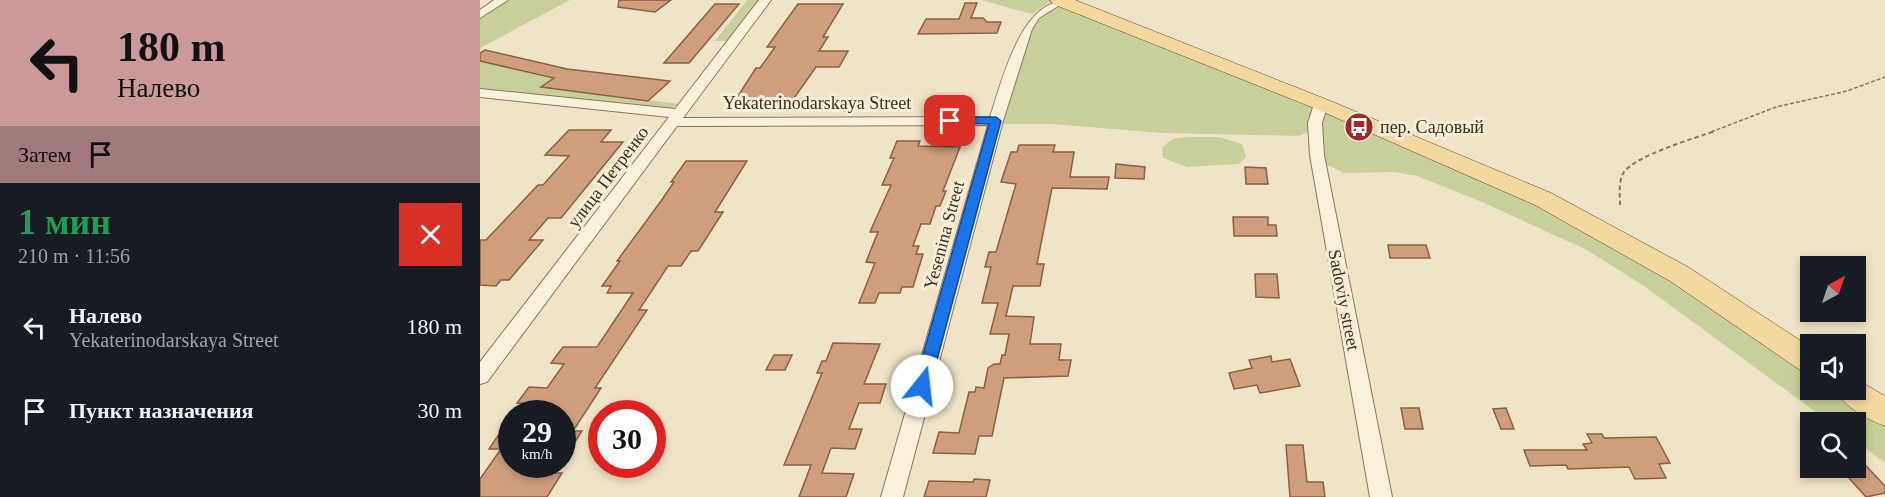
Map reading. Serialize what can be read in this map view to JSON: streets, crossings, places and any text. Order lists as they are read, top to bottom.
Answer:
{
  "streets": {
    "street": [
      "Yekaterinodarskaya Street",
      "улица Петренко",
      "Yesenina Street",
      "Sadoviy street"
    ]
  },
  "crossings": [
    ["Yekaterinodarskaya Street", "улица Петренко"],
    ["Yekaterinodarskaya Street", "Yesenina Street"]
  ],
  "places": {
    "bus stop": ["пер. Садовый"]
  },
  "north": "top right",
  "page": {
    "turn": ["180 m", "Налево"],
    "then": "Затем",
    "heading": ["1 мин", "210 m · 11:56"],
    "list": [
      {
        "name": "Налево",
        "note": "Yekaterinodarskaya Street",
        "value": "180 m"
      },
      {
        "name": "Пункт назначения",
        "value": "30 m"
      }
    ],
    "speed": "29 km/h",
    "limit": "30"
  }
}
